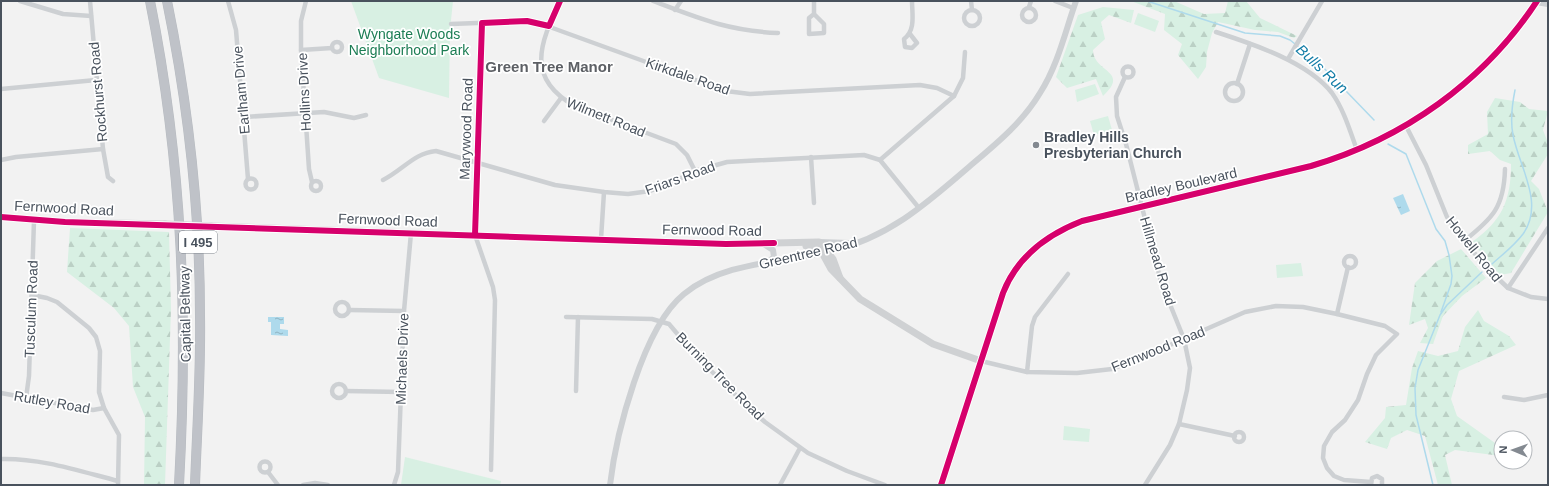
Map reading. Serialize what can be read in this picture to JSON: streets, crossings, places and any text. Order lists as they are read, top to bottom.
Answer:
{
  "streets": {
    "highway": ["I 495", "Capital Beltway"],
    "main road": ["Bradley Boulevard", "Fernwood Road"],
    "street": [
      "Kirkdale Road",
      "Earlham Drive",
      "Rockhurst Road",
      "Hollins Drive",
      "Wilmett Road",
      "Marywood Road",
      "Friars Road",
      "Howell Road",
      "Greentree Road",
      "Hillmead Road",
      "Tusculum Road",
      "Michaels Drive",
      "Burning Tree Road",
      "Rutley Road"
    ]
  },
  "crossings": [
    ["Kirkdale Road", "Wilmett Road"],
    ["Kirkdale Road", "Marywood Road"],
    ["Wilmett Road", "Friars Road"],
    ["Marywood Road", "Friars Road"],
    ["Marywood Road", "Fernwood Road"],
    ["Bradley Boulevard", "Fernwood Road"],
    ["Bradley Boulevard", "Howell Road"],
    ["Bradley Boulevard", "Hillmead Road"],
    ["Fernwood Road", "Greentree Road"],
    ["Fernwood Road", "Hillmead Road"],
    ["Fernwood Road", "Tusculum Road"],
    ["Fernwood Road", "Michaels Drive"],
    ["Greentree Road", "Burning Tree Road"],
    ["Tusculum Road", "Rutley Road"]
  ],
  "districts": ["Green Tree Manor"],
  "water": ["Bulls Run"],
  "parks": ["Wyngate Woods Neighborhood Park"],
  "places": ["Bradley Hills Presbyterian Church"],
  "north": "left"
}
